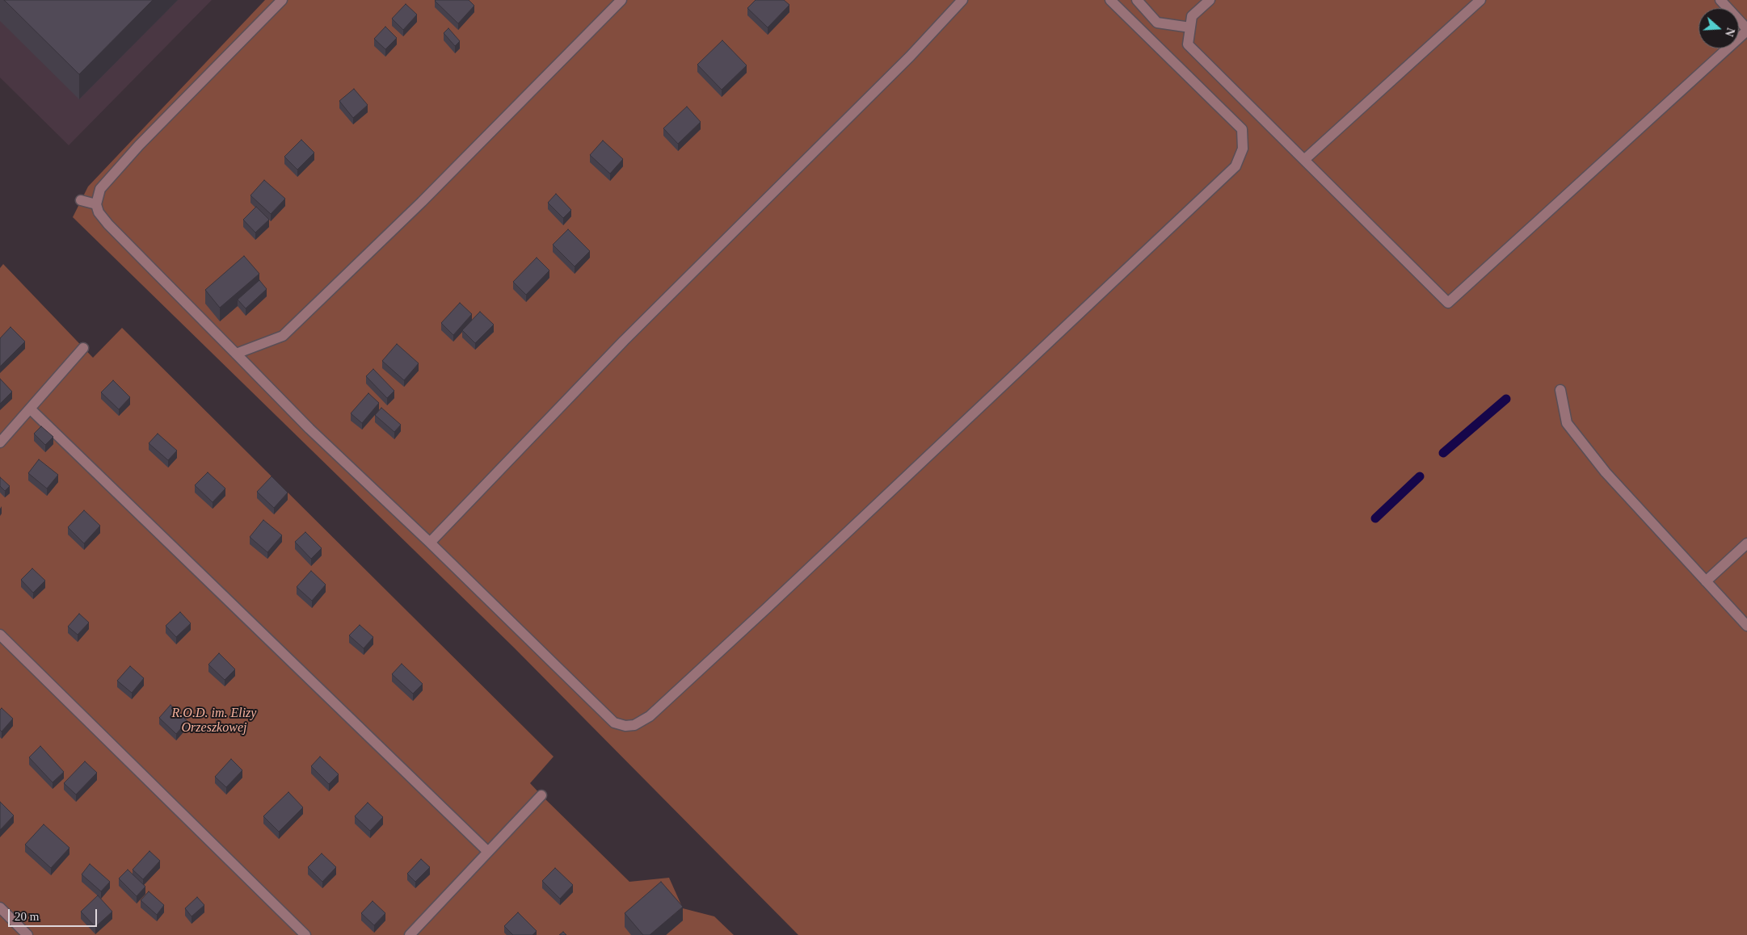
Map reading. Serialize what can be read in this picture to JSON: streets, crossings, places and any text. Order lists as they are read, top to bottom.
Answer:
{
  "parks": ["R.O.D. im. Elizy Orzeszkowej"],
  "scale_bar": "20 m",
  "north": "right"
}
